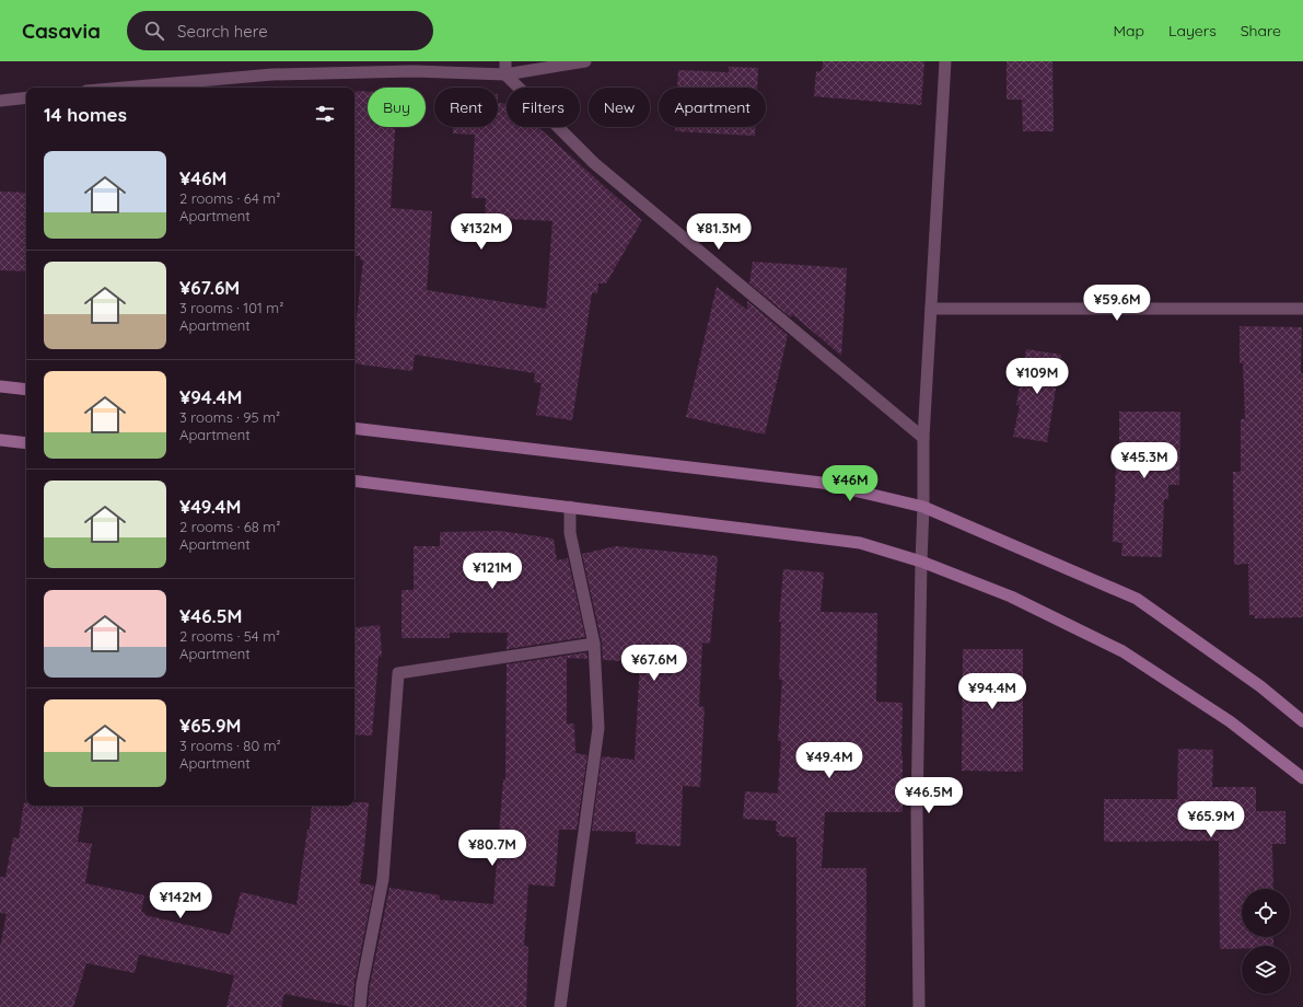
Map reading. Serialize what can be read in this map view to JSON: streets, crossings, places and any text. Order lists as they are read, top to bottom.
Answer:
{
  "page": {
    "header": "Casavia",
    "search": "Search here",
    "nav": ["Map", "Layers", "Share"],
    "chip": [
      "Buy",
      "Rent",
      "Filters",
      "New",
      "Apartment"
    ],
    "heading": "14 homes",
    "list": [
      {
        "name": "¥46M",
        "note": "2 rooms · 64 m² · Apartment"
      },
      {
        "name": "¥67.6M",
        "note": "3 rooms · 101 m² · Apartment"
      },
      {
        "name": "¥94.4M",
        "note": "3 rooms · 95 m² · Apartment"
      },
      {
        "name": "¥49.4M",
        "note": "2 rooms · 68 m² · Apartment"
      },
      {
        "name": "¥46.5M",
        "note": "2 rooms · 54 m² · Apartment"
      },
      {
        "name": "¥65.9M",
        "note": "3 rooms · 80 m² · Apartment"
      }
    ],
    "price": [
      "¥132M",
      "¥81.3M",
      "¥59.6M",
      "¥109M",
      "¥45.3M",
      "¥46M",
      "¥121M",
      "¥67.6M",
      "¥94.4M",
      "¥49.4M",
      "¥46.5M",
      "¥65.9M",
      "¥80.7M",
      "¥142M"
    ]
  }
}
